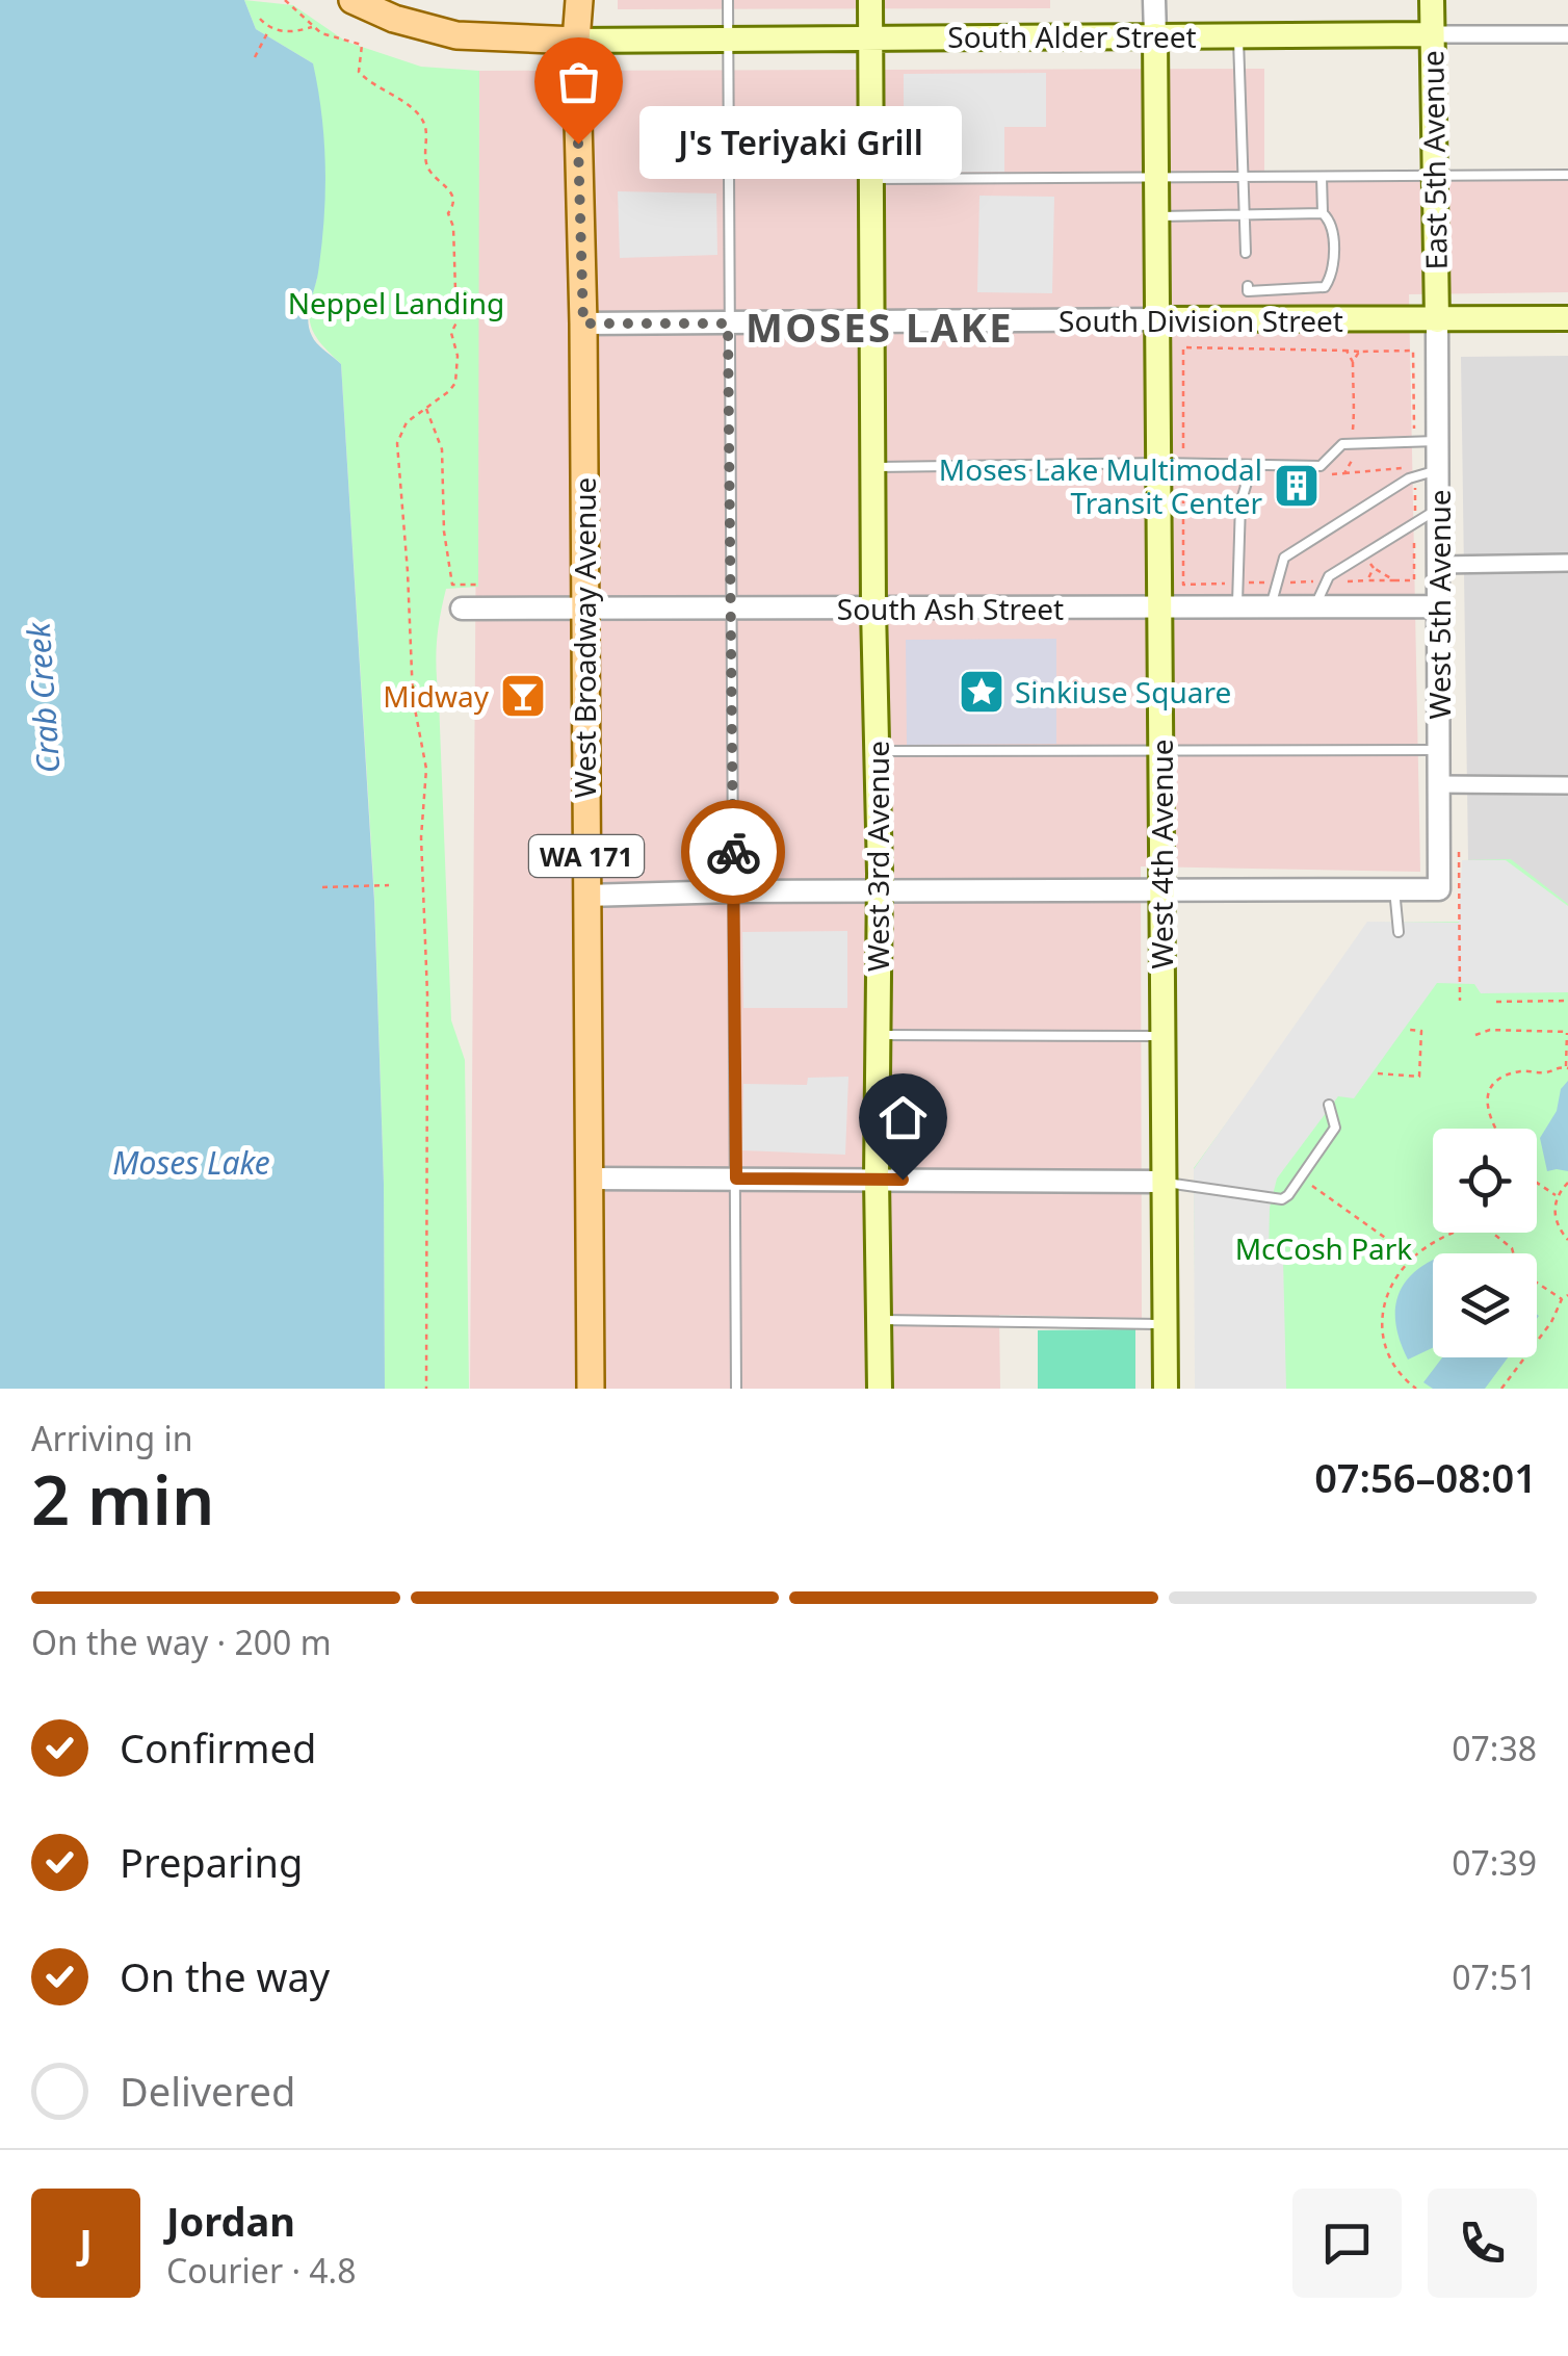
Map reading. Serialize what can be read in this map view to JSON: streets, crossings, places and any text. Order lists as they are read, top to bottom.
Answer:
{
  "streets": {
    "main road": [
      "South Alder Street",
      "East 5th Avenue",
      "South Division Street",
      "West Broadway Avenue",
      "West 4th Avenue",
      "WA 171",
      "West 3rd Avenue"
    ],
    "street": ["West 5th Avenue", "South Ash Street"]
  },
  "crossings": [
    ["South Alder Street", "East 5th Avenue"],
    ["South Alder Street", "West 4th Avenue"],
    ["South Alder Street", "WA 171"],
    ["South Alder Street", "West 3rd Avenue"],
    ["East 5th Avenue", "South Division Street"],
    ["East 5th Avenue", "West 5th Avenue"],
    ["South Division Street", "West 5th Avenue"],
    ["South Division Street", "West Broadway Avenue"],
    ["South Division Street", "West 4th Avenue"],
    ["South Division Street", "WA 171"],
    ["South Division Street", "West 3rd Avenue"],
    ["West 5th Avenue", "South Ash Street"],
    ["South Ash Street", "West Broadway Avenue"],
    ["South Ash Street", "West 4th Avenue"],
    ["South Ash Street", "West 3rd Avenue"],
    ["West Broadway Avenue", "WA 171"]
  ],
  "districts": ["MOSES LAKE"],
  "water": ["Crab Creek", "Moses Lake"],
  "parks": ["Neppel Landing", "McCosh Park"],
  "places": {
    "other": ["J's Teriyaki Grill"],
    "building": ["Moses Lake Multimodal Transit Center"],
    "place": ["Sinkiuse Square"],
    "bar": ["Midway"]
  },
  "page": {
    "bubble": "J's Teriyaki Grill",
    "heading": ["2 min", "Arriving in", "07:56–08:01"],
    "panel": ["Jordan", "Courier · 4.8"],
    "bar": "On the way · 200 m",
    "list": [
      ["Confirmed", "07:38"],
      ["Preparing", "07:39"],
      ["On the way", "07:51"],
      "Delivered"
    ],
    "round": "J"
  }
}
